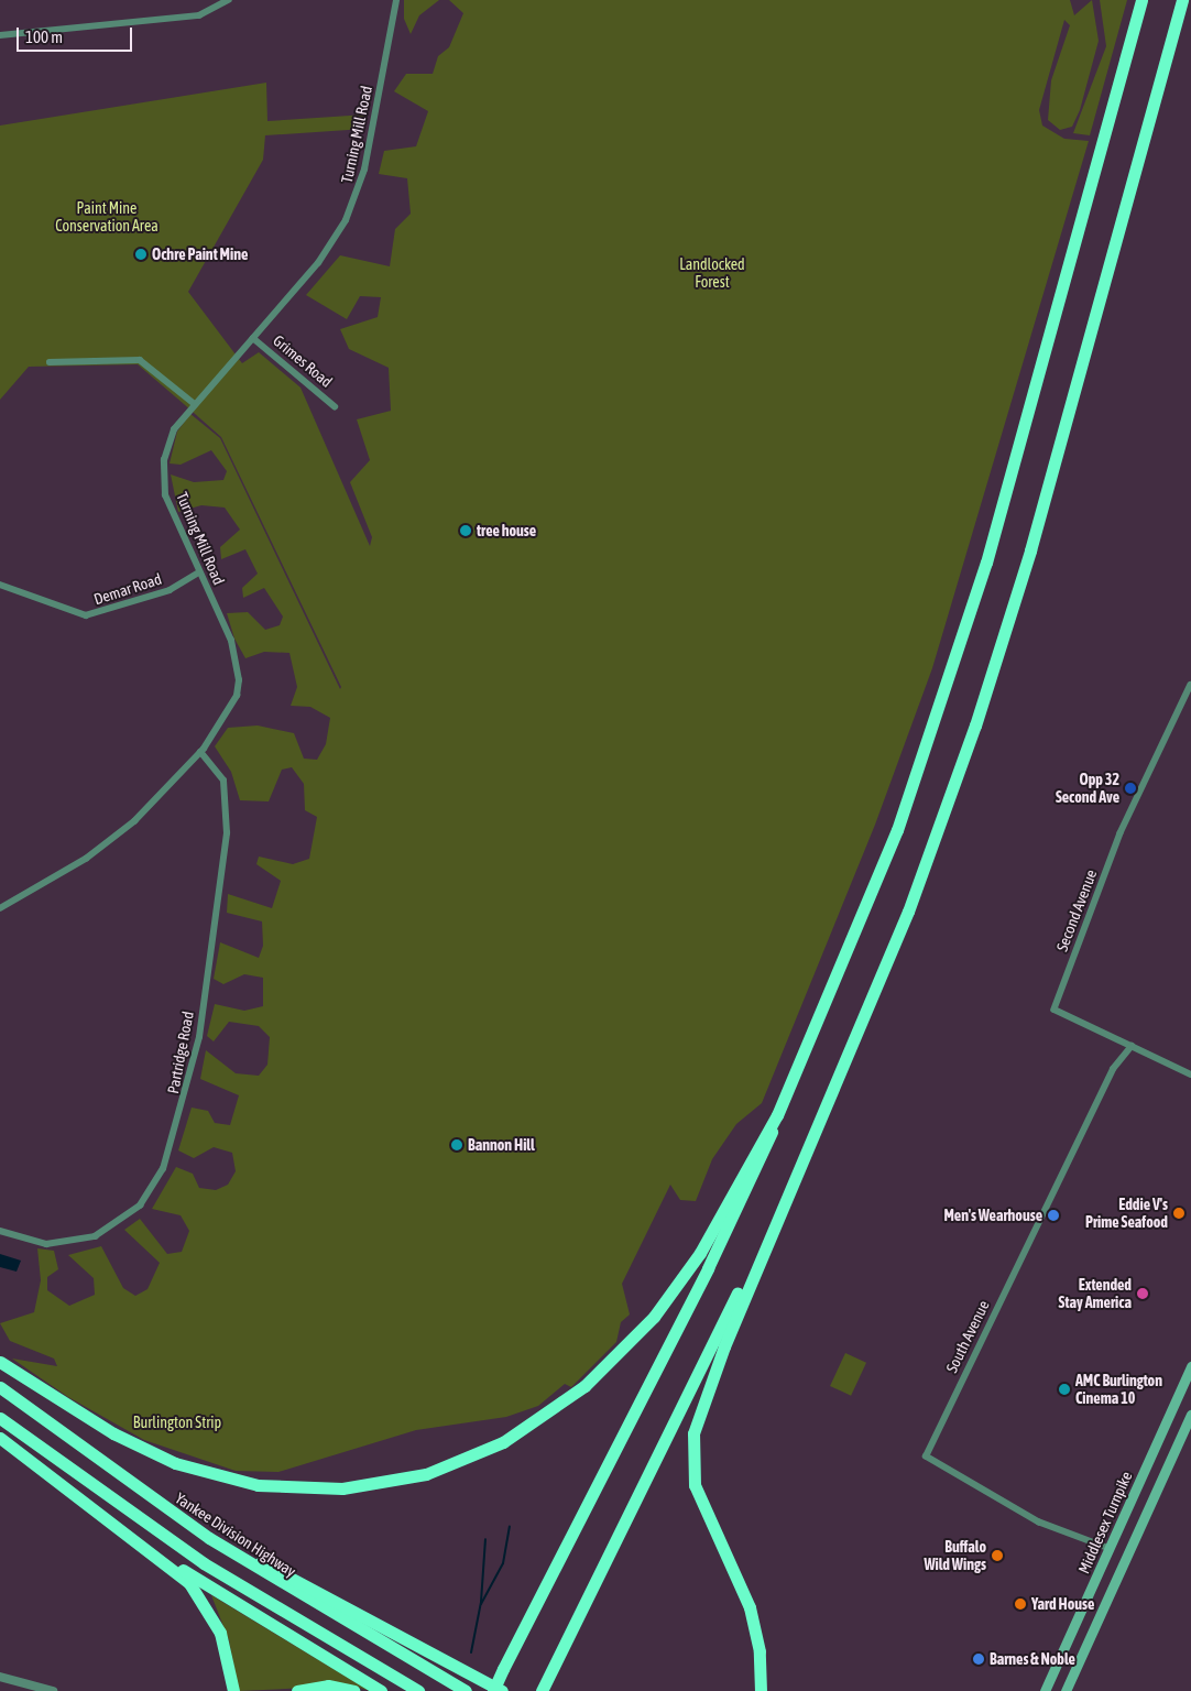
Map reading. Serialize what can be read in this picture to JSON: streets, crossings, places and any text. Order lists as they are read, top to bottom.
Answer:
{
  "streets": {
    "highway": ["Yankee Division Highway"],
    "main road": ["Middlesex Turnpike"],
    "street": [
      "Turning Mill Road",
      "Grimes Road",
      "Demar Road",
      "Second Avenue",
      "Partridge Road",
      "South Avenue"
    ]
  },
  "crossings": [
    ["Turning Mill Road", "Grimes Road"],
    ["Turning Mill Road", "Demar Road"],
    ["Turning Mill Road", "Partridge Road"],
    ["Second Avenue", "South Avenue"],
    ["South Avenue", "Middlesex Turnpike"]
  ],
  "parks": ["Paint Mine Conservation Area", "Landlocked Forest", "Burlington Strip"],
  "places": [
    "Ochre Paint Mine",
    "tree house",
    "Opp 32 Second Ave",
    "Bannon Hill",
    "Eddie V's Prime Seafood",
    "Men's Wearhouse",
    "Extended Stay America",
    "AMC Burlington Cinema 10",
    "Buffalo Wild Wings",
    "Yard House",
    "Barnes & Noble"
  ],
  "scale_bar": "100 m"
}
